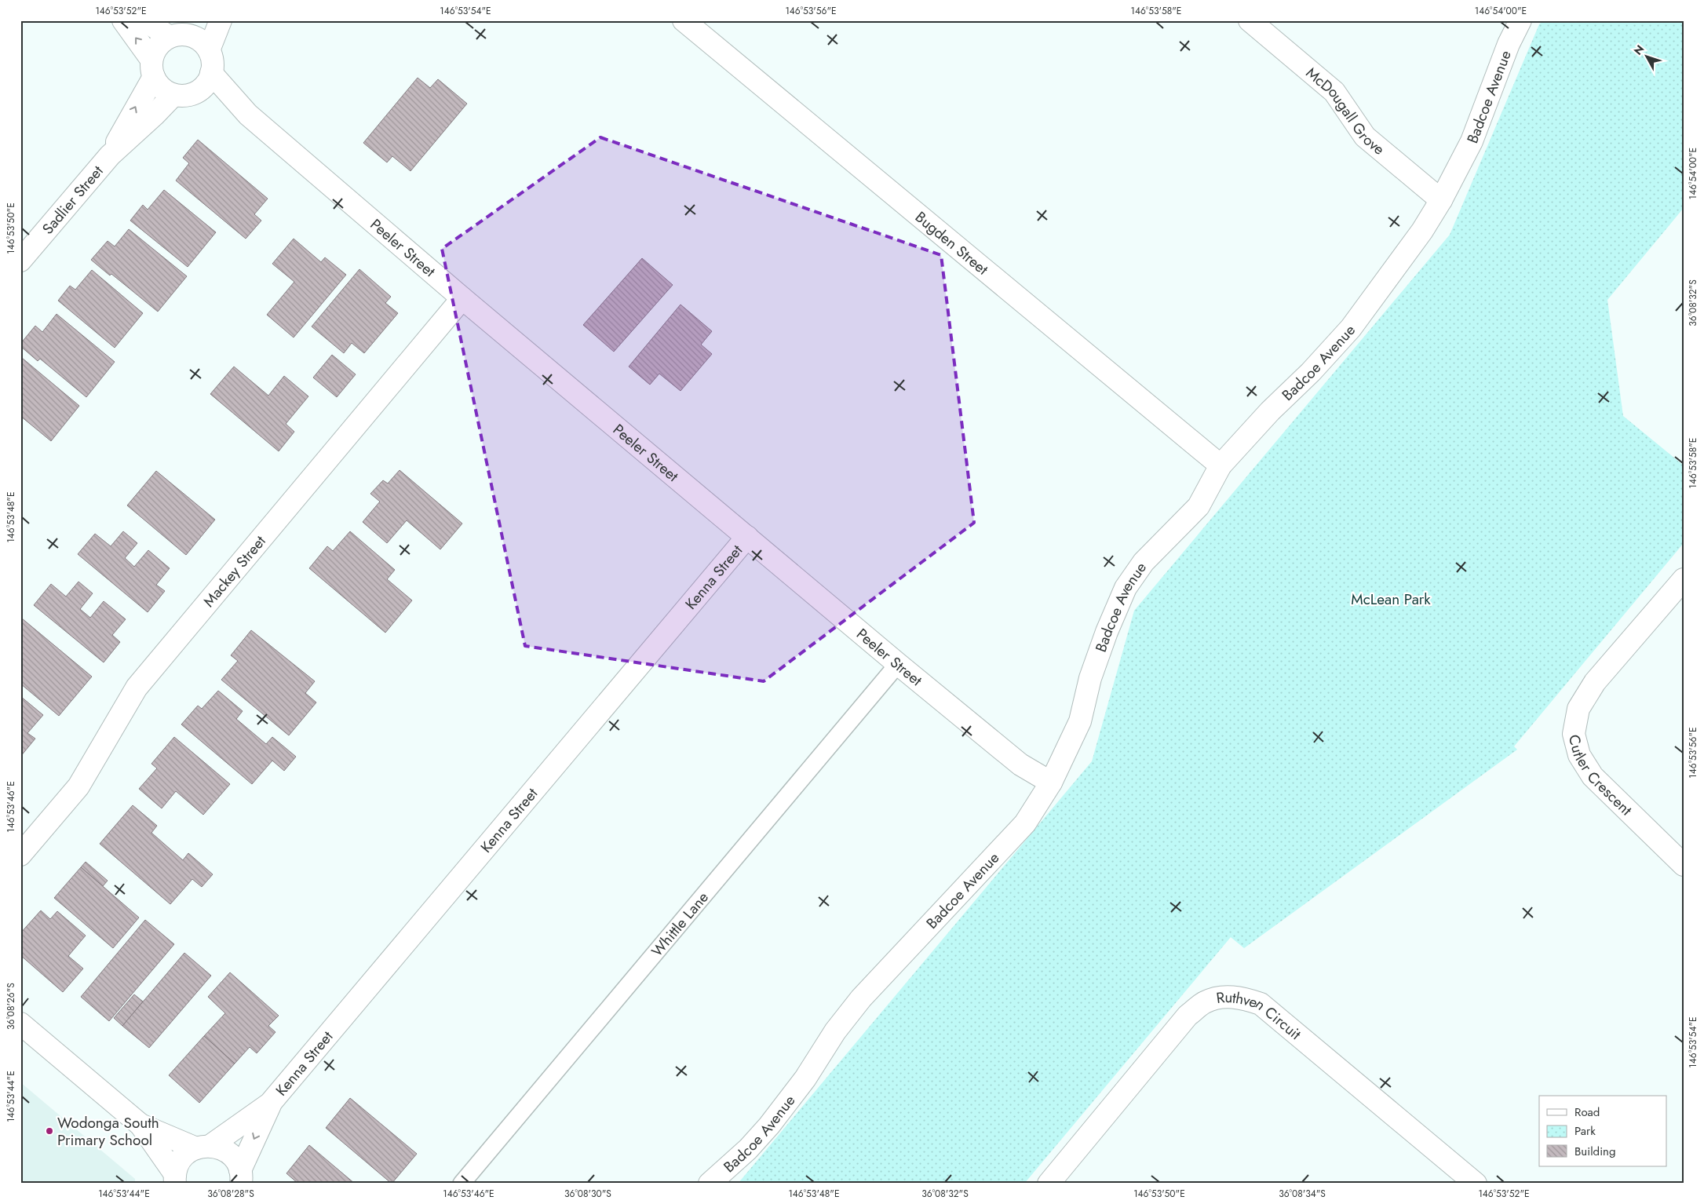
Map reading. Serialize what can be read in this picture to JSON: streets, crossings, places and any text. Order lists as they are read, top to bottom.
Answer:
{
  "streets": {
    "street": [
      "Badcoe Avenue",
      "McDougall Grove",
      "Sadlier Street",
      "Bugden Street",
      "Peeler Street",
      "Mackey Street",
      "Kenna Street",
      "Cutler Crescent",
      "Ruthven Circuit"
    ],
    "lane": ["Whittle Lane"]
  },
  "crossings": [
    ["Badcoe Avenue", "McDougall Grove"],
    ["Badcoe Avenue", "Bugden Street"],
    ["Badcoe Avenue", "Peeler Street"],
    ["Sadlier Street", "Peeler Street"],
    ["Peeler Street", "Mackey Street"],
    ["Peeler Street", "Kenna Street"],
    ["Peeler Street", "Whittle Lane"]
  ],
  "parks": ["McLean Park"],
  "places": ["Wodonga South Primary School"],
  "legend": ["Road", "Park", "Building"],
  "north": "top left",
  "coordinates": [
    "146°53'52\"E",
    "146°53'54\"E",
    "146°53'56\"E",
    "146°53'58\"E",
    "146°54'00\"E",
    "146°53'50\"E",
    "36°08'32\"S",
    "146°53'48\"E",
    "146°53'46\"E",
    "36°08'26\"S",
    "146°53'44\"E",
    "36°08'28\"S",
    "36°08'30\"S",
    "36°08'34\"S"
  ]
}
